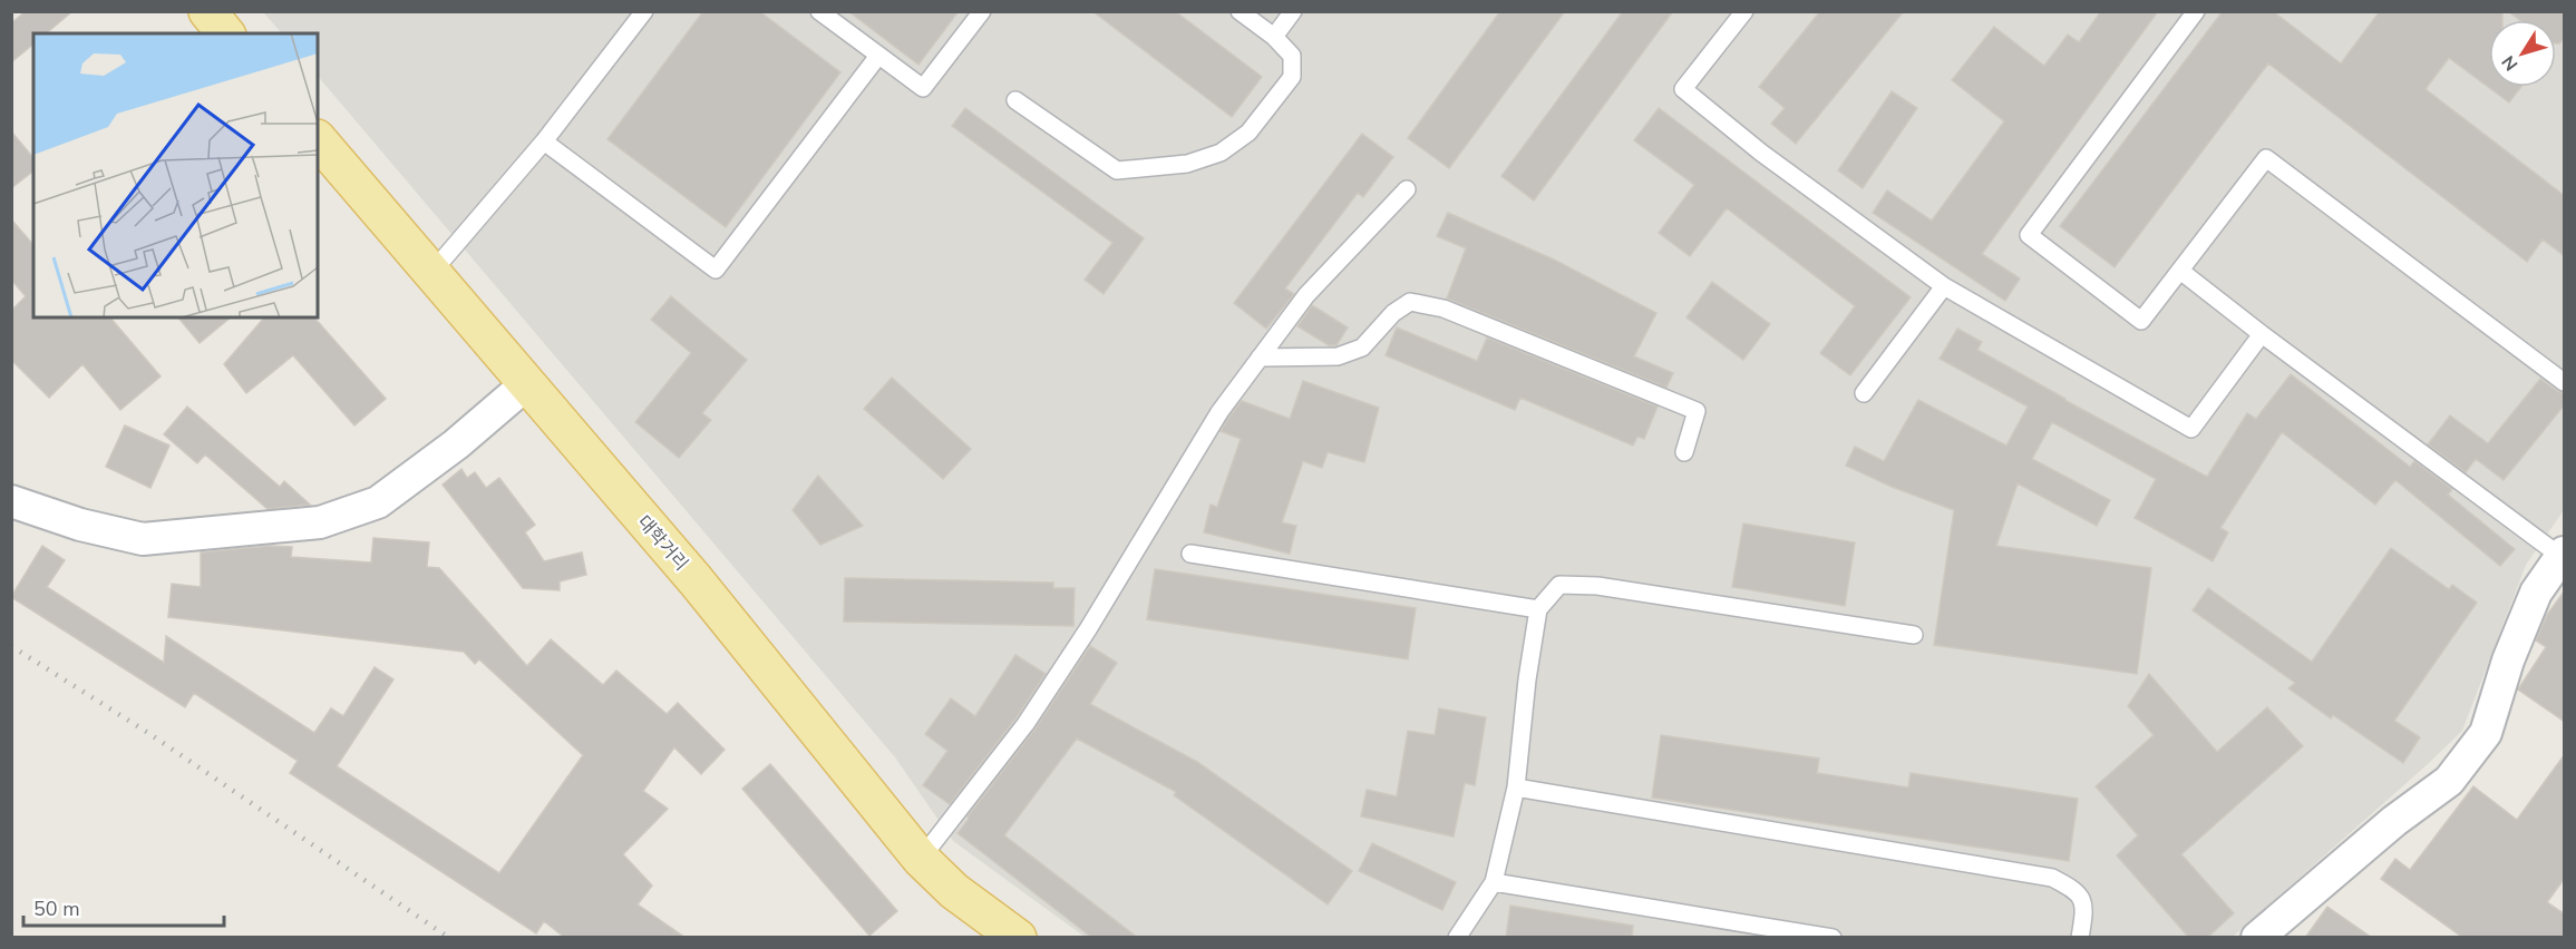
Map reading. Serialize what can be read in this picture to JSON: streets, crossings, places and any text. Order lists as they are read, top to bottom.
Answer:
{
  "streets": {
    "main road": ["대학거리"]
  },
  "scale_bar": "50 m",
  "north": "bottom left"
}
